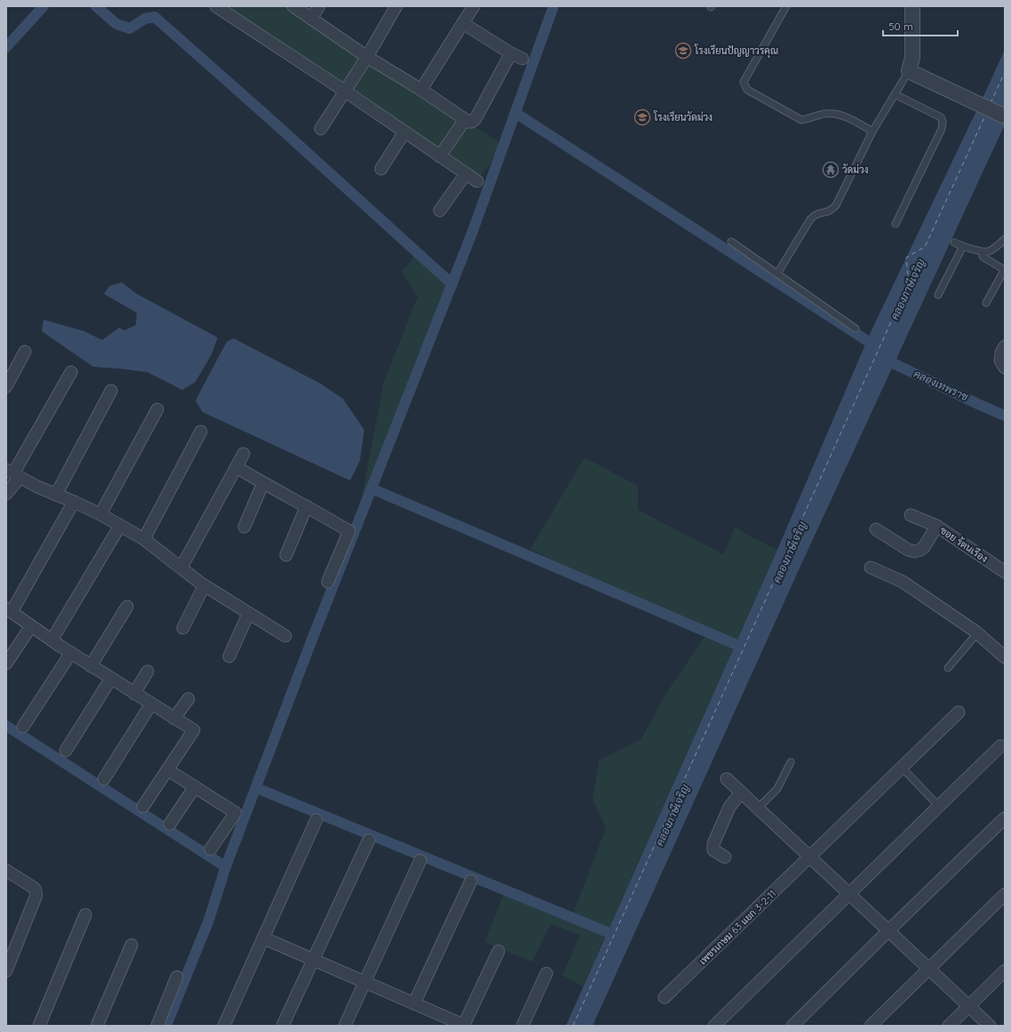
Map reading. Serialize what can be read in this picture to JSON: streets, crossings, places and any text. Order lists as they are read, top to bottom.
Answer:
{
  "streets": {
    "street": ["ซอย ร้ตนเรึอง", "เพชรเกษม 63 แยก 3-2-11"]
  },
  "water": ["คลองภาษีเจริญ", "คลองเทพราช"],
  "places": {
    "school or university": ["โรงเรียนปัญญาวรคุณ", "โรงเรียนวัดม่วง"],
    "temple": ["วัดม่วง"]
  },
  "scale_bar": "50 m"
}
